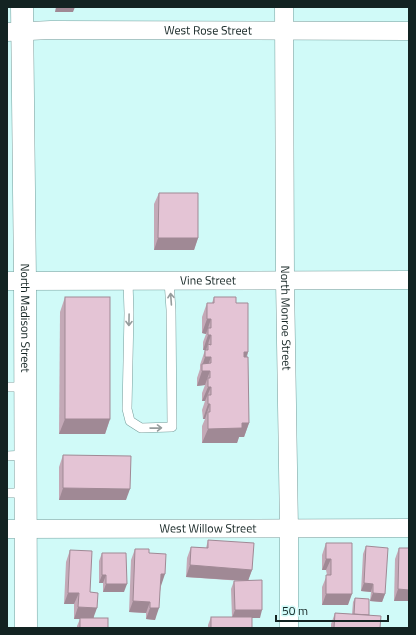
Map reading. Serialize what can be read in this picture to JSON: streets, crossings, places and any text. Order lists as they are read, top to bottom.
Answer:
{
  "streets": {
    "street": [
      "West Rose Street",
      "Vine Street",
      "North Madison Street",
      "North Monroe Street",
      "West Willow Street"
    ]
  },
  "crossings": [
    ["West Rose Street", "North Madison Street"],
    ["West Rose Street", "North Monroe Street"],
    ["Vine Street", "North Madison Street"],
    ["Vine Street", "North Monroe Street"],
    ["North Madison Street", "West Willow Street"],
    ["North Monroe Street", "West Willow Street"]
  ],
  "scale_bar": "50 m"
}
